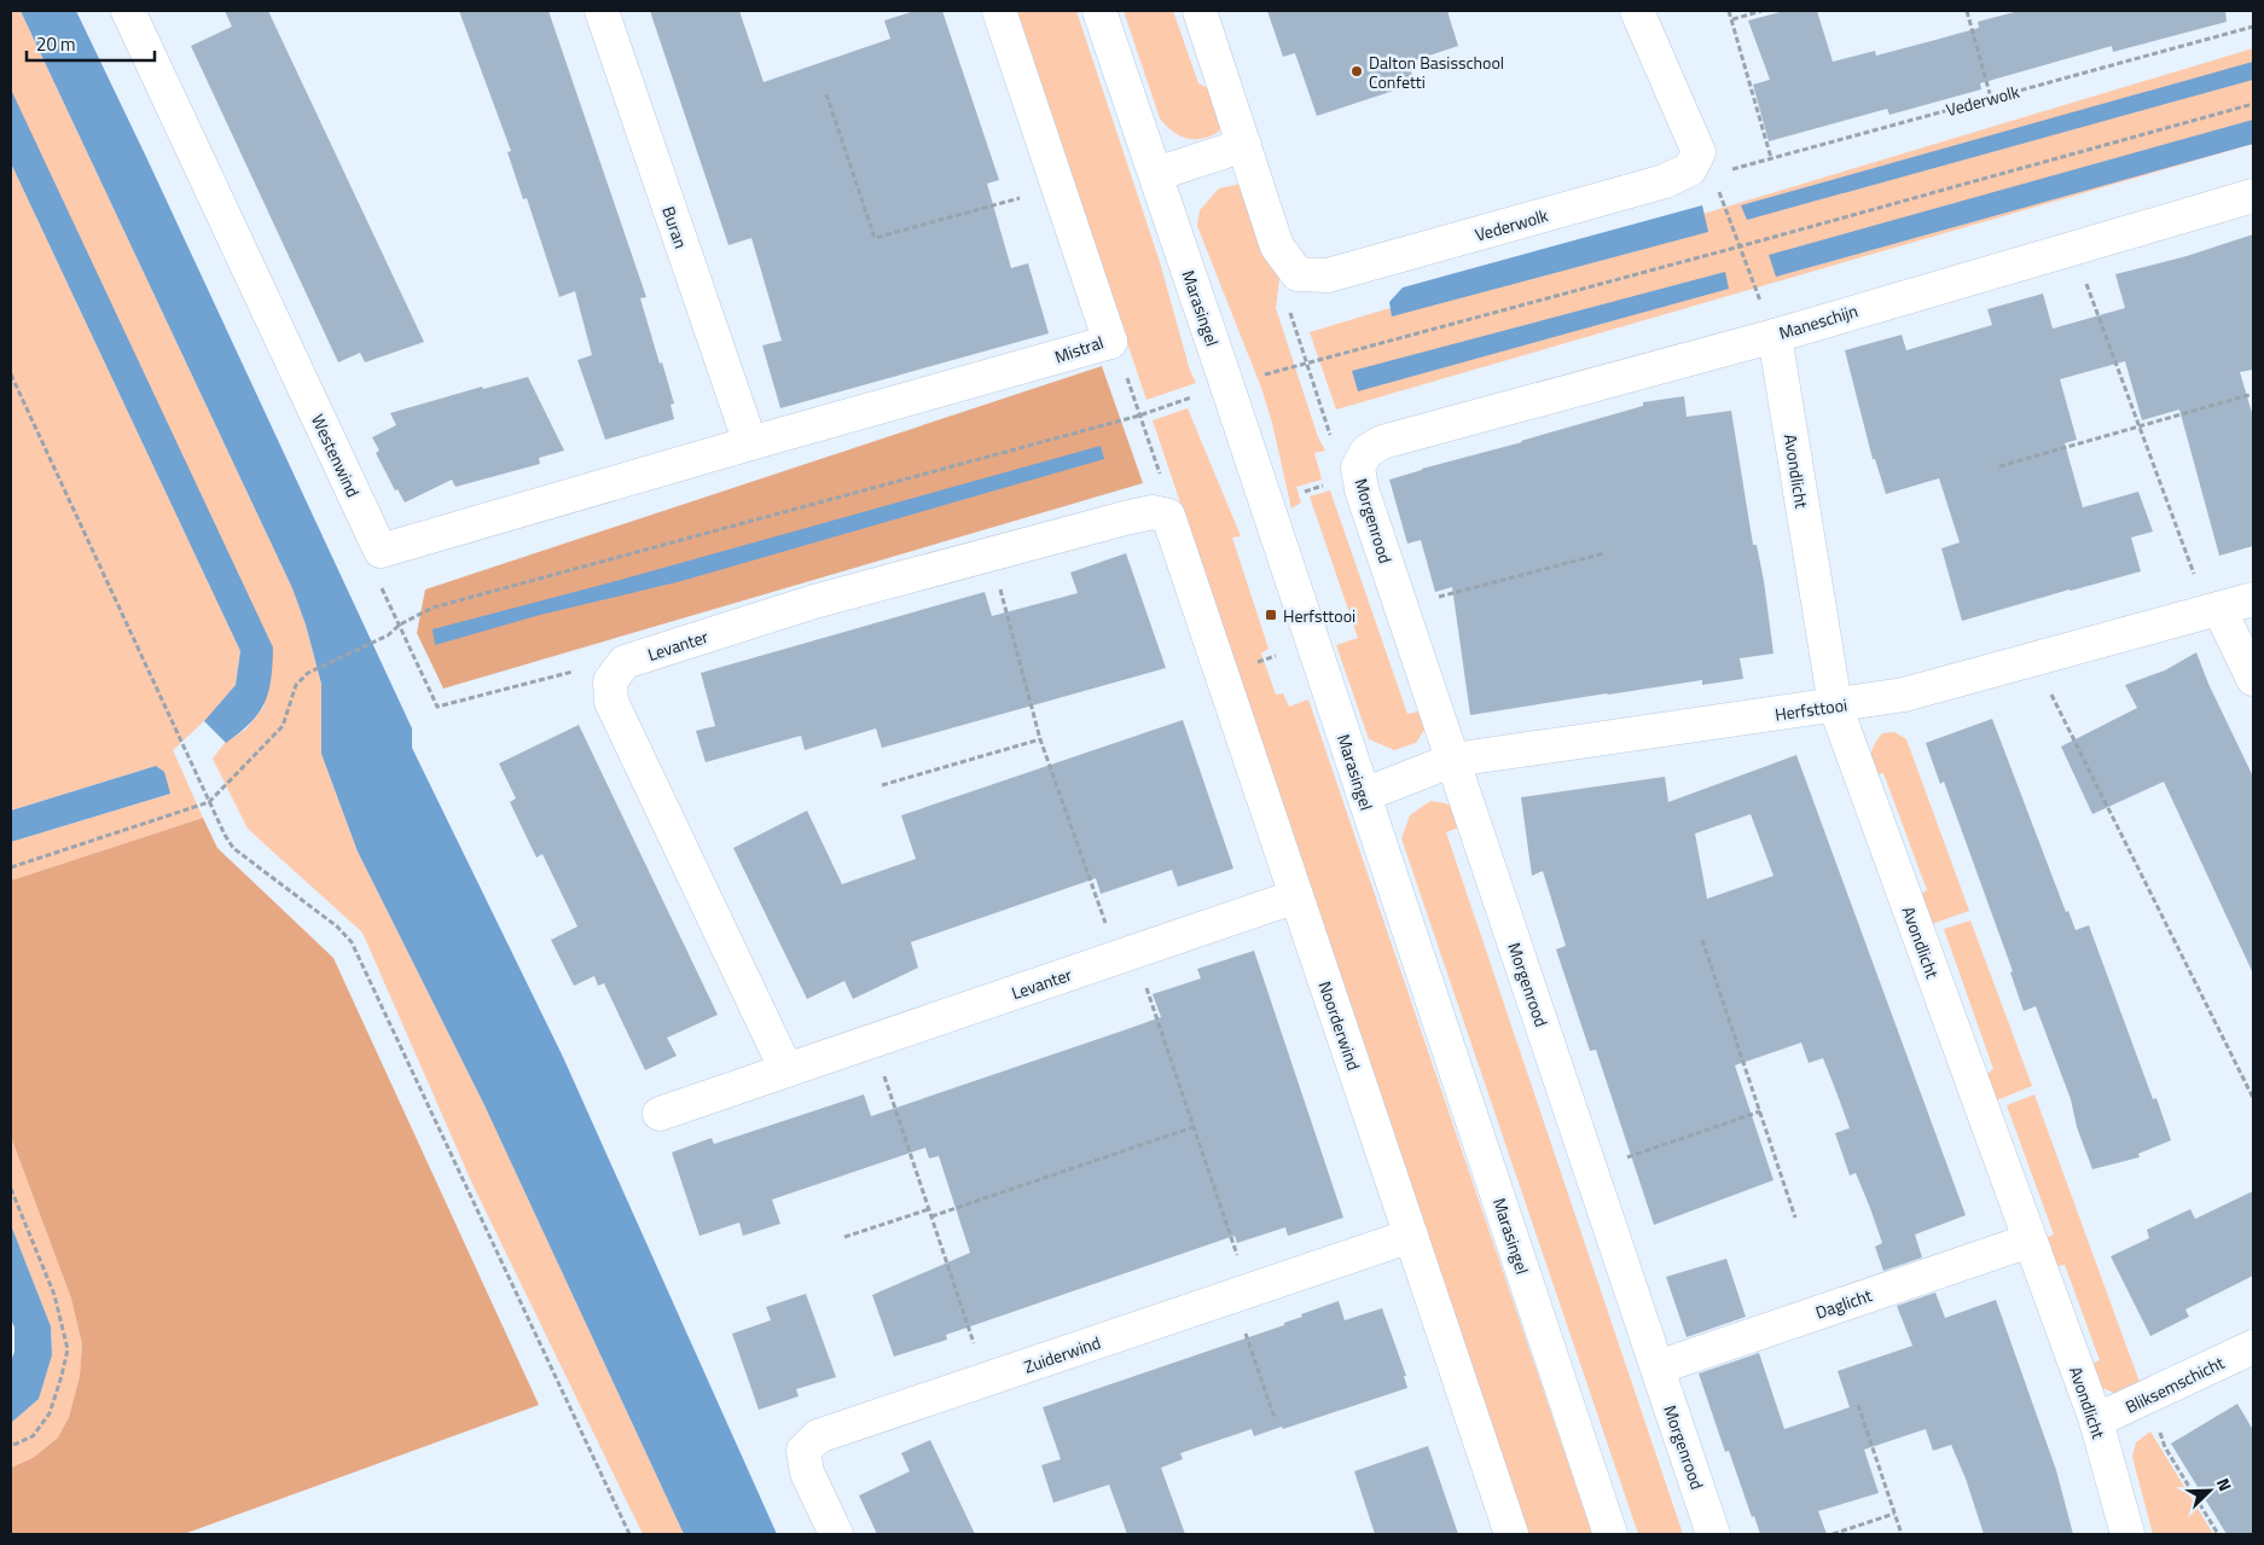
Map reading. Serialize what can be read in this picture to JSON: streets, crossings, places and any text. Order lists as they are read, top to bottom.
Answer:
{
  "streets": {
    "street": [
      "Vederwolk",
      "Buran",
      "Marasingel",
      "Maneschijn",
      "Mistral",
      "Westenwind",
      "Avondlicht",
      "Morgenrood",
      "Levanter",
      "Herfsttooi",
      "Noorderwind",
      "Daglicht",
      "Zuiderwind",
      "Bliksemschicht"
    ]
  },
  "crossings": [
    ["Buran", "Mistral"],
    ["Marasingel", "Herfsttooi"],
    ["Maneschijn", "Avondlicht"],
    ["Maneschijn", "Morgenrood"],
    ["Avondlicht", "Herfsttooi"],
    ["Avondlicht", "Daglicht"],
    ["Avondlicht", "Bliksemschicht"],
    ["Morgenrood", "Herfsttooi"],
    ["Morgenrood", "Daglicht"],
    ["Levanter", "Noorderwind"],
    ["Noorderwind", "Zuiderwind"]
  ],
  "places": {
    "other": ["Dalton Basisschool Confetti"],
    "transit": ["Herfsttooi"]
  },
  "scale_bar": "20 m",
  "north": "top right"
}
